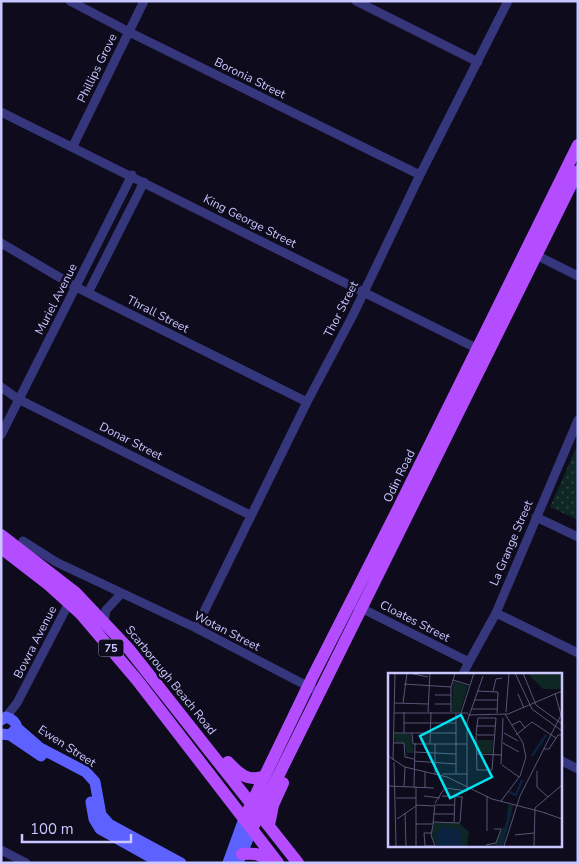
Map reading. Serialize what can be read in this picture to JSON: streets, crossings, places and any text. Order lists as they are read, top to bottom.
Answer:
{
  "streets": {
    "main road": [
      "Odin Road",
      "75",
      "Scarborough Beach Road",
      "Ewen Street"
    ],
    "street": [
      "Phillips Grove",
      "Boronia Street",
      "King George Street",
      "Muriel Avenue",
      "Thor Street",
      "Thrall Street",
      "Donar Street",
      "La Grange Street",
      "Cloates Street",
      "Wotan Street",
      "Bowra Avenue"
    ]
  },
  "crossings": [
    ["Phillips Grove", "Boronia Street"],
    ["Phillips Grove", "King George Street"],
    ["Boronia Street", "Thor Street"],
    ["King George Street", "Muriel Avenue"],
    ["King George Street", "Thor Street"],
    ["King George Street", "Odin Road"],
    ["Muriel Avenue", "Thrall Street"],
    ["Muriel Avenue", "Donar Street"],
    ["Thor Street", "Thrall Street"],
    ["Thor Street", "Donar Street"],
    ["Thor Street", "Wotan Street"],
    ["Odin Road", "Cloates Street"],
    ["Odin Road", "Wotan Street"],
    ["Odin Road", "Scarborough Beach Road"],
    ["La Grange Street", "Cloates Street"],
    ["Bowra Avenue", "Scarborough Beach Road"],
    ["Bowra Avenue", "Ewen Street"]
  ],
  "scale_bar": "100 m"
}
